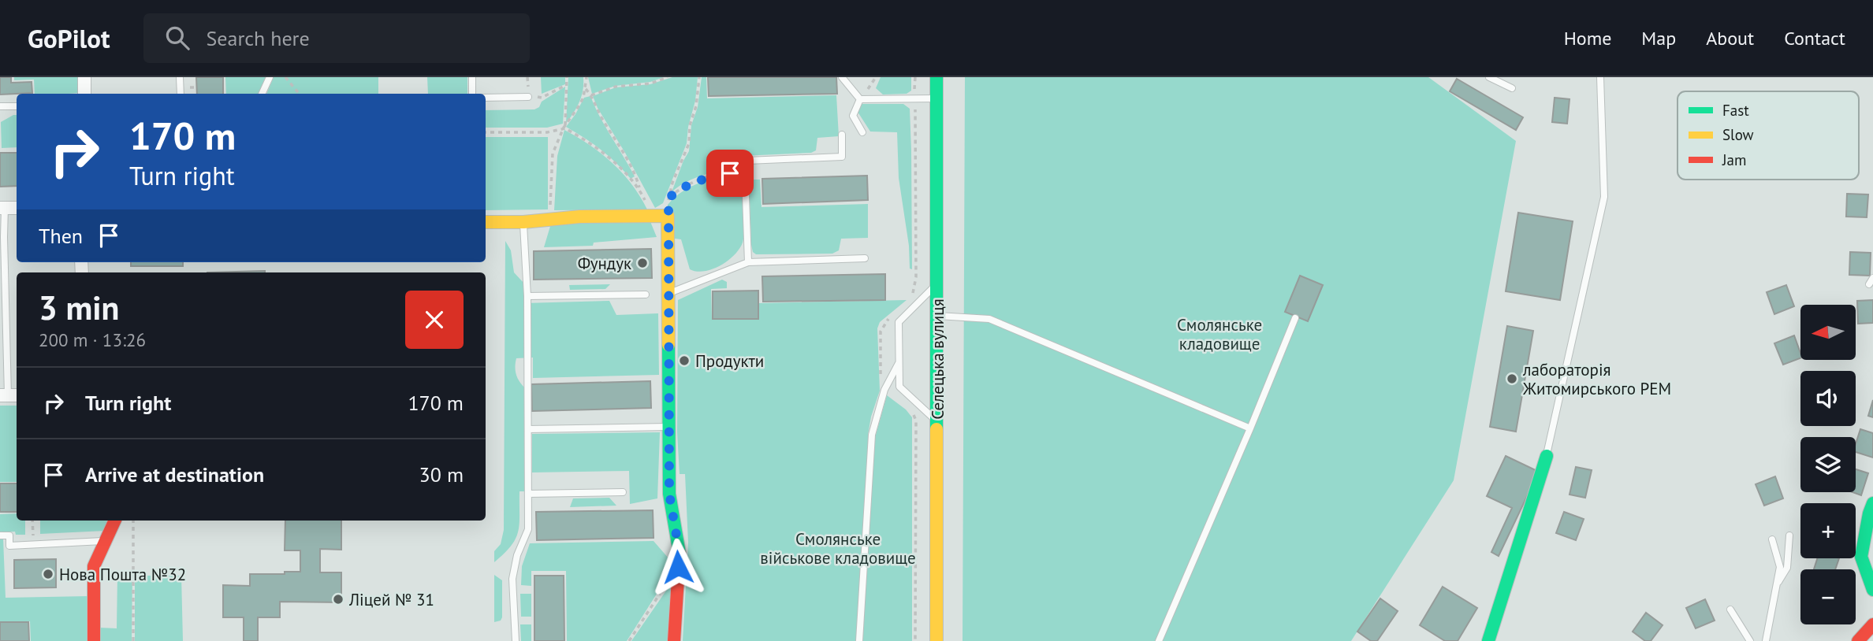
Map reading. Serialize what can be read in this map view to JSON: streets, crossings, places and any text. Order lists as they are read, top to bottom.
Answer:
{
  "streets": {
    "street": ["Селецька вулиця"]
  },
  "parks": ["Смолянське кладовище", "Смолянське військове кладовище"],
  "places": [
    "Фундук",
    "Продукти",
    "лабораторія Житомирського РЕМ",
    "Нова Пошта №32",
    "Ліцей № 31"
  ],
  "legend": ["Fast", "Slow", "Jam"],
  "north": "left",
  "page": {
    "header": "GoPilot",
    "search": "Search here",
    "nav": [
      "Home",
      "Map",
      "About",
      "Contact"
    ],
    "turn": ["170 m", "Turn right"],
    "then": "Then",
    "heading": ["3 min", "200 m · 13:26"],
    "map_buttons": ["+", "−"],
    "list": [
      {
        "name": "Turn right",
        "value": "170 m"
      },
      {
        "name": "Arrive at destination",
        "value": "30 m"
      }
    ]
  }
}
